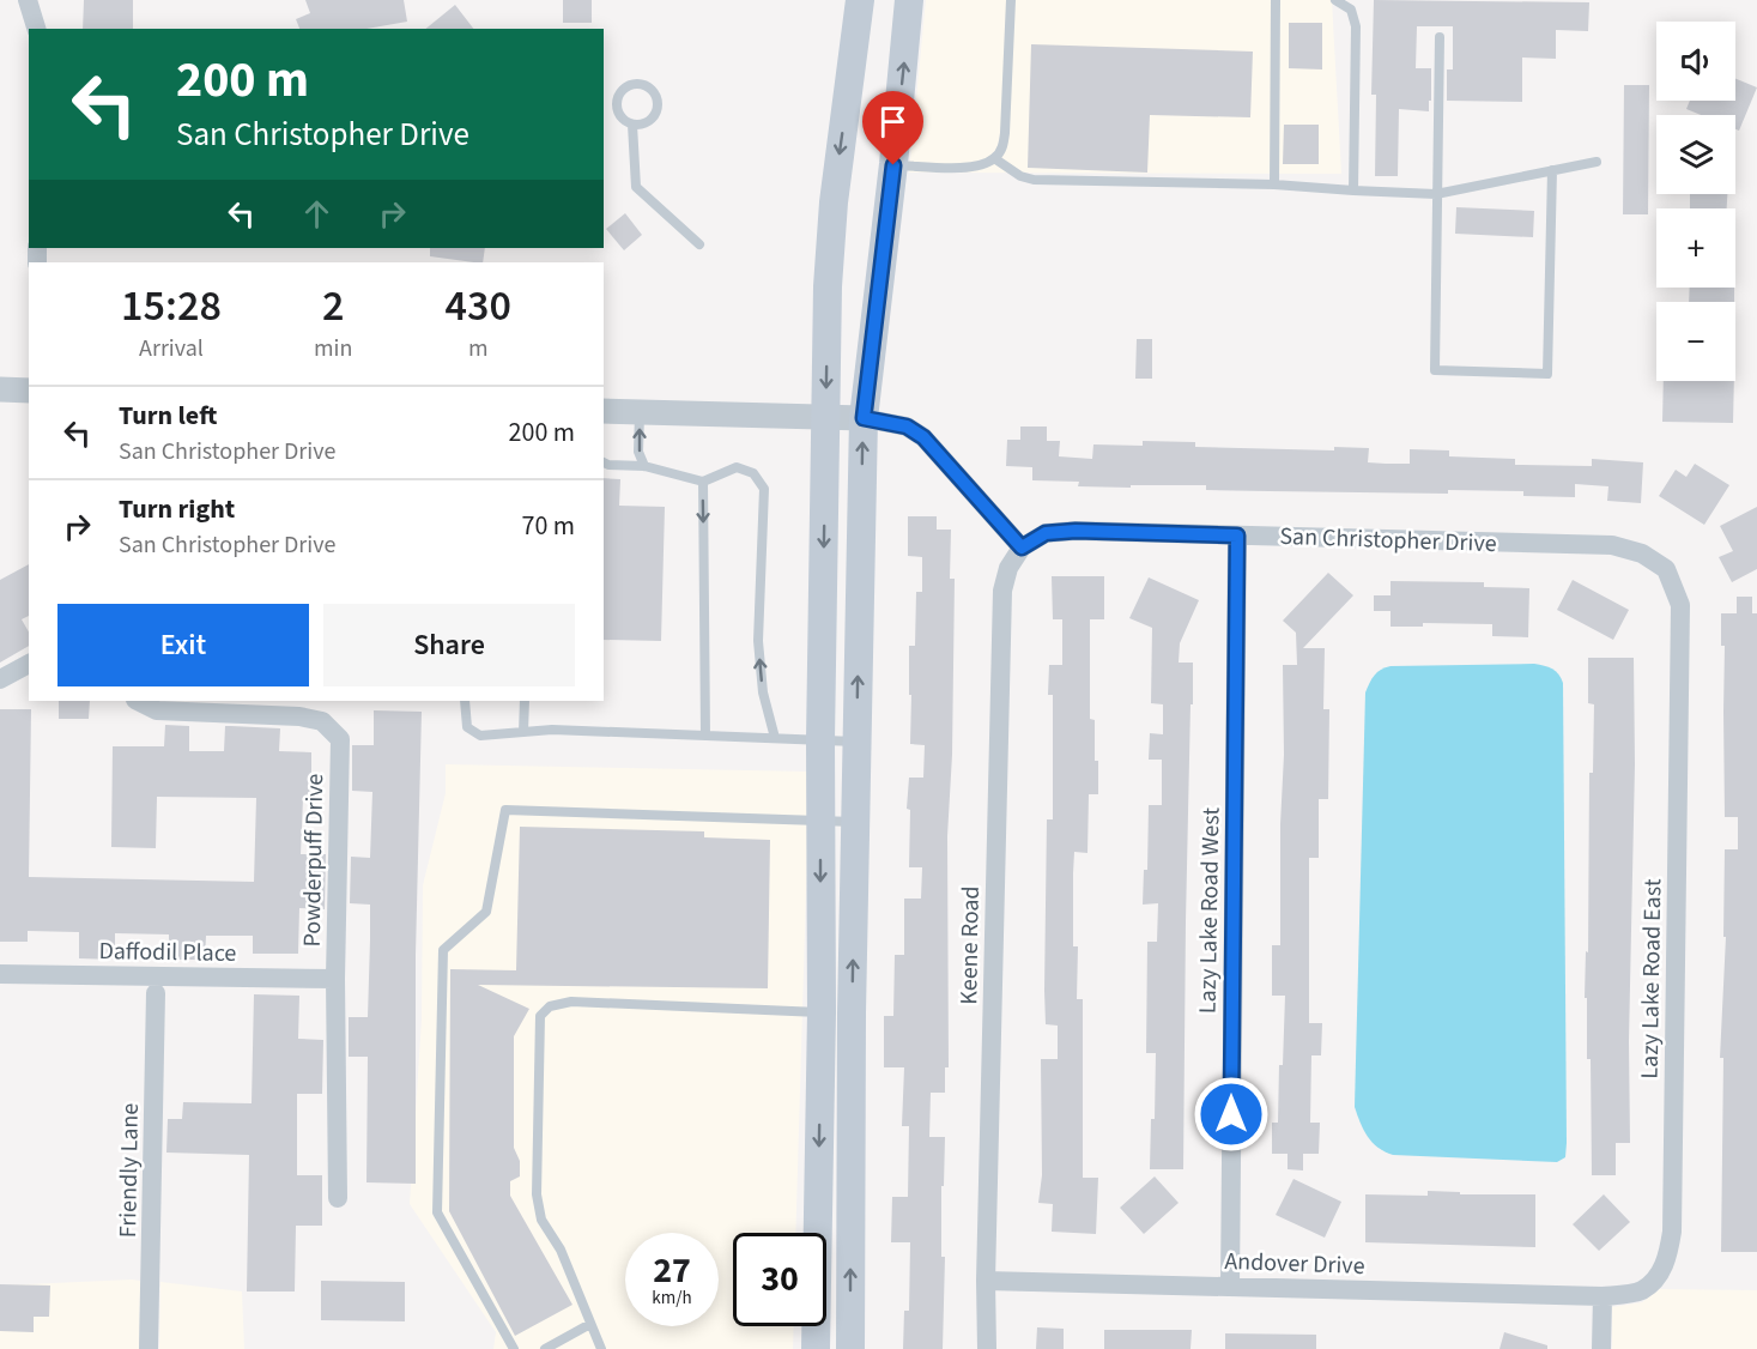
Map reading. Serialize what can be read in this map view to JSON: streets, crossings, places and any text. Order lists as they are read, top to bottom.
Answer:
{
  "streets": {
    "street": [
      "San Christopher Drive",
      "Powderpuff Drive",
      "Lazy Lake Road West",
      "Keene Road",
      "Daffodil Place",
      "Lazy Lake Road East",
      "Friendly Lane",
      "Andover Drive"
    ]
  },
  "crossings": [
    ["San Christopher Drive", "Lazy Lake Road West"],
    ["San Christopher Drive", "Keene Road"],
    ["San Christopher Drive", "Lazy Lake Road East"],
    ["Powderpuff Drive", "Daffodil Place"],
    ["Lazy Lake Road West", "Andover Drive"],
    ["Keene Road", "Andover Drive"],
    ["Lazy Lake Road East", "Andover Drive"]
  ],
  "page": {
    "map_buttons": ["+", "−"],
    "turn": ["200 m", "San Christopher Drive"],
    "eta": [
      "15:28",
      "Arrival",
      "2",
      "min",
      "430",
      "m"
    ],
    "list": [
      {
        "name": "Turn left",
        "note": "San Christopher Drive",
        "value": "200 m"
      },
      {
        "name": "Turn right",
        "note": "San Christopher Drive",
        "value": "70 m"
      }
    ],
    "buttons": ["Exit", "Share"],
    "speed": "27 km/h",
    "limit": "30"
  }
}
